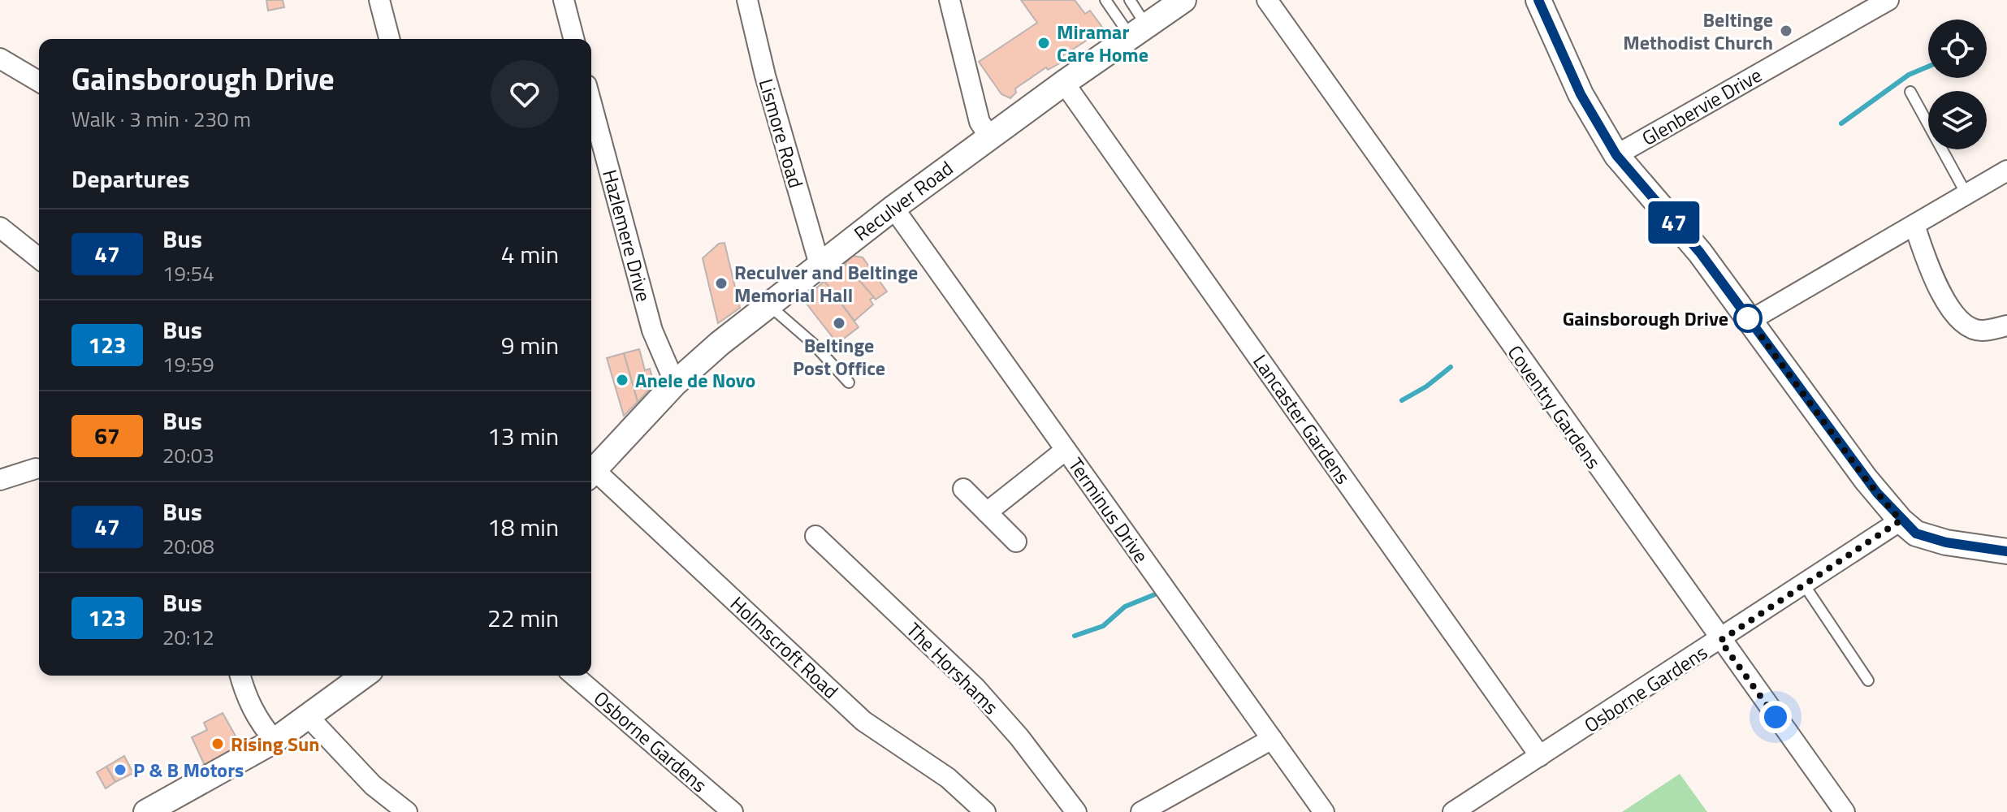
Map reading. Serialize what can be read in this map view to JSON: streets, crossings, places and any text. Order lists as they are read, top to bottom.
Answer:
{
  "streets": {
    "street": [
      "Glenbervie Drive",
      "Lismore Road",
      "Reculver Road",
      "Hazlemere Drive",
      "Coventry Gardens",
      "Lancaster Gardens",
      "Terminus Drive",
      "Holmscroft Road",
      "The Horshams",
      "Osborne Gardens"
    ]
  },
  "crossings": [
    ["Lismore Road", "Reculver Road"],
    ["Reculver Road", "Hazlemere Drive"],
    ["Reculver Road", "Lancaster Gardens"],
    ["Reculver Road", "Terminus Drive"],
    ["Coventry Gardens", "Osborne Gardens"],
    ["Lancaster Gardens", "Osborne Gardens"]
  ],
  "places": [
    "Beltinge Methodist Church",
    "Miramar Care Home",
    "Reculver and Beltinge Memorial Hall",
    "Gainsborough Drive",
    "Beltinge Post Office",
    "Anele de Novo",
    "Rising Sun",
    "P & B Motors"
  ],
  "lines": ["bus line 47"],
  "page": {
    "on_map": "47",
    "heading": [
      ["Gainsborough Drive", "Walk · 3 min · 230 m"],
      "Departures"
    ],
    "list": [
      {
        "mark": "47",
        "name": "Bus",
        "note": "19:54",
        "value": "4 min"
      },
      {
        "mark": "123",
        "name": "Bus",
        "note": "19:59",
        "value": "9 min"
      },
      {
        "mark": "67",
        "name": "Bus",
        "note": "20:03",
        "value": "13 min"
      },
      {
        "mark": "47",
        "name": "Bus",
        "note": "20:08",
        "value": "18 min"
      },
      {
        "mark": "123",
        "name": "Bus",
        "note": "20:12",
        "value": "22 min"
      }
    ]
  }
}
